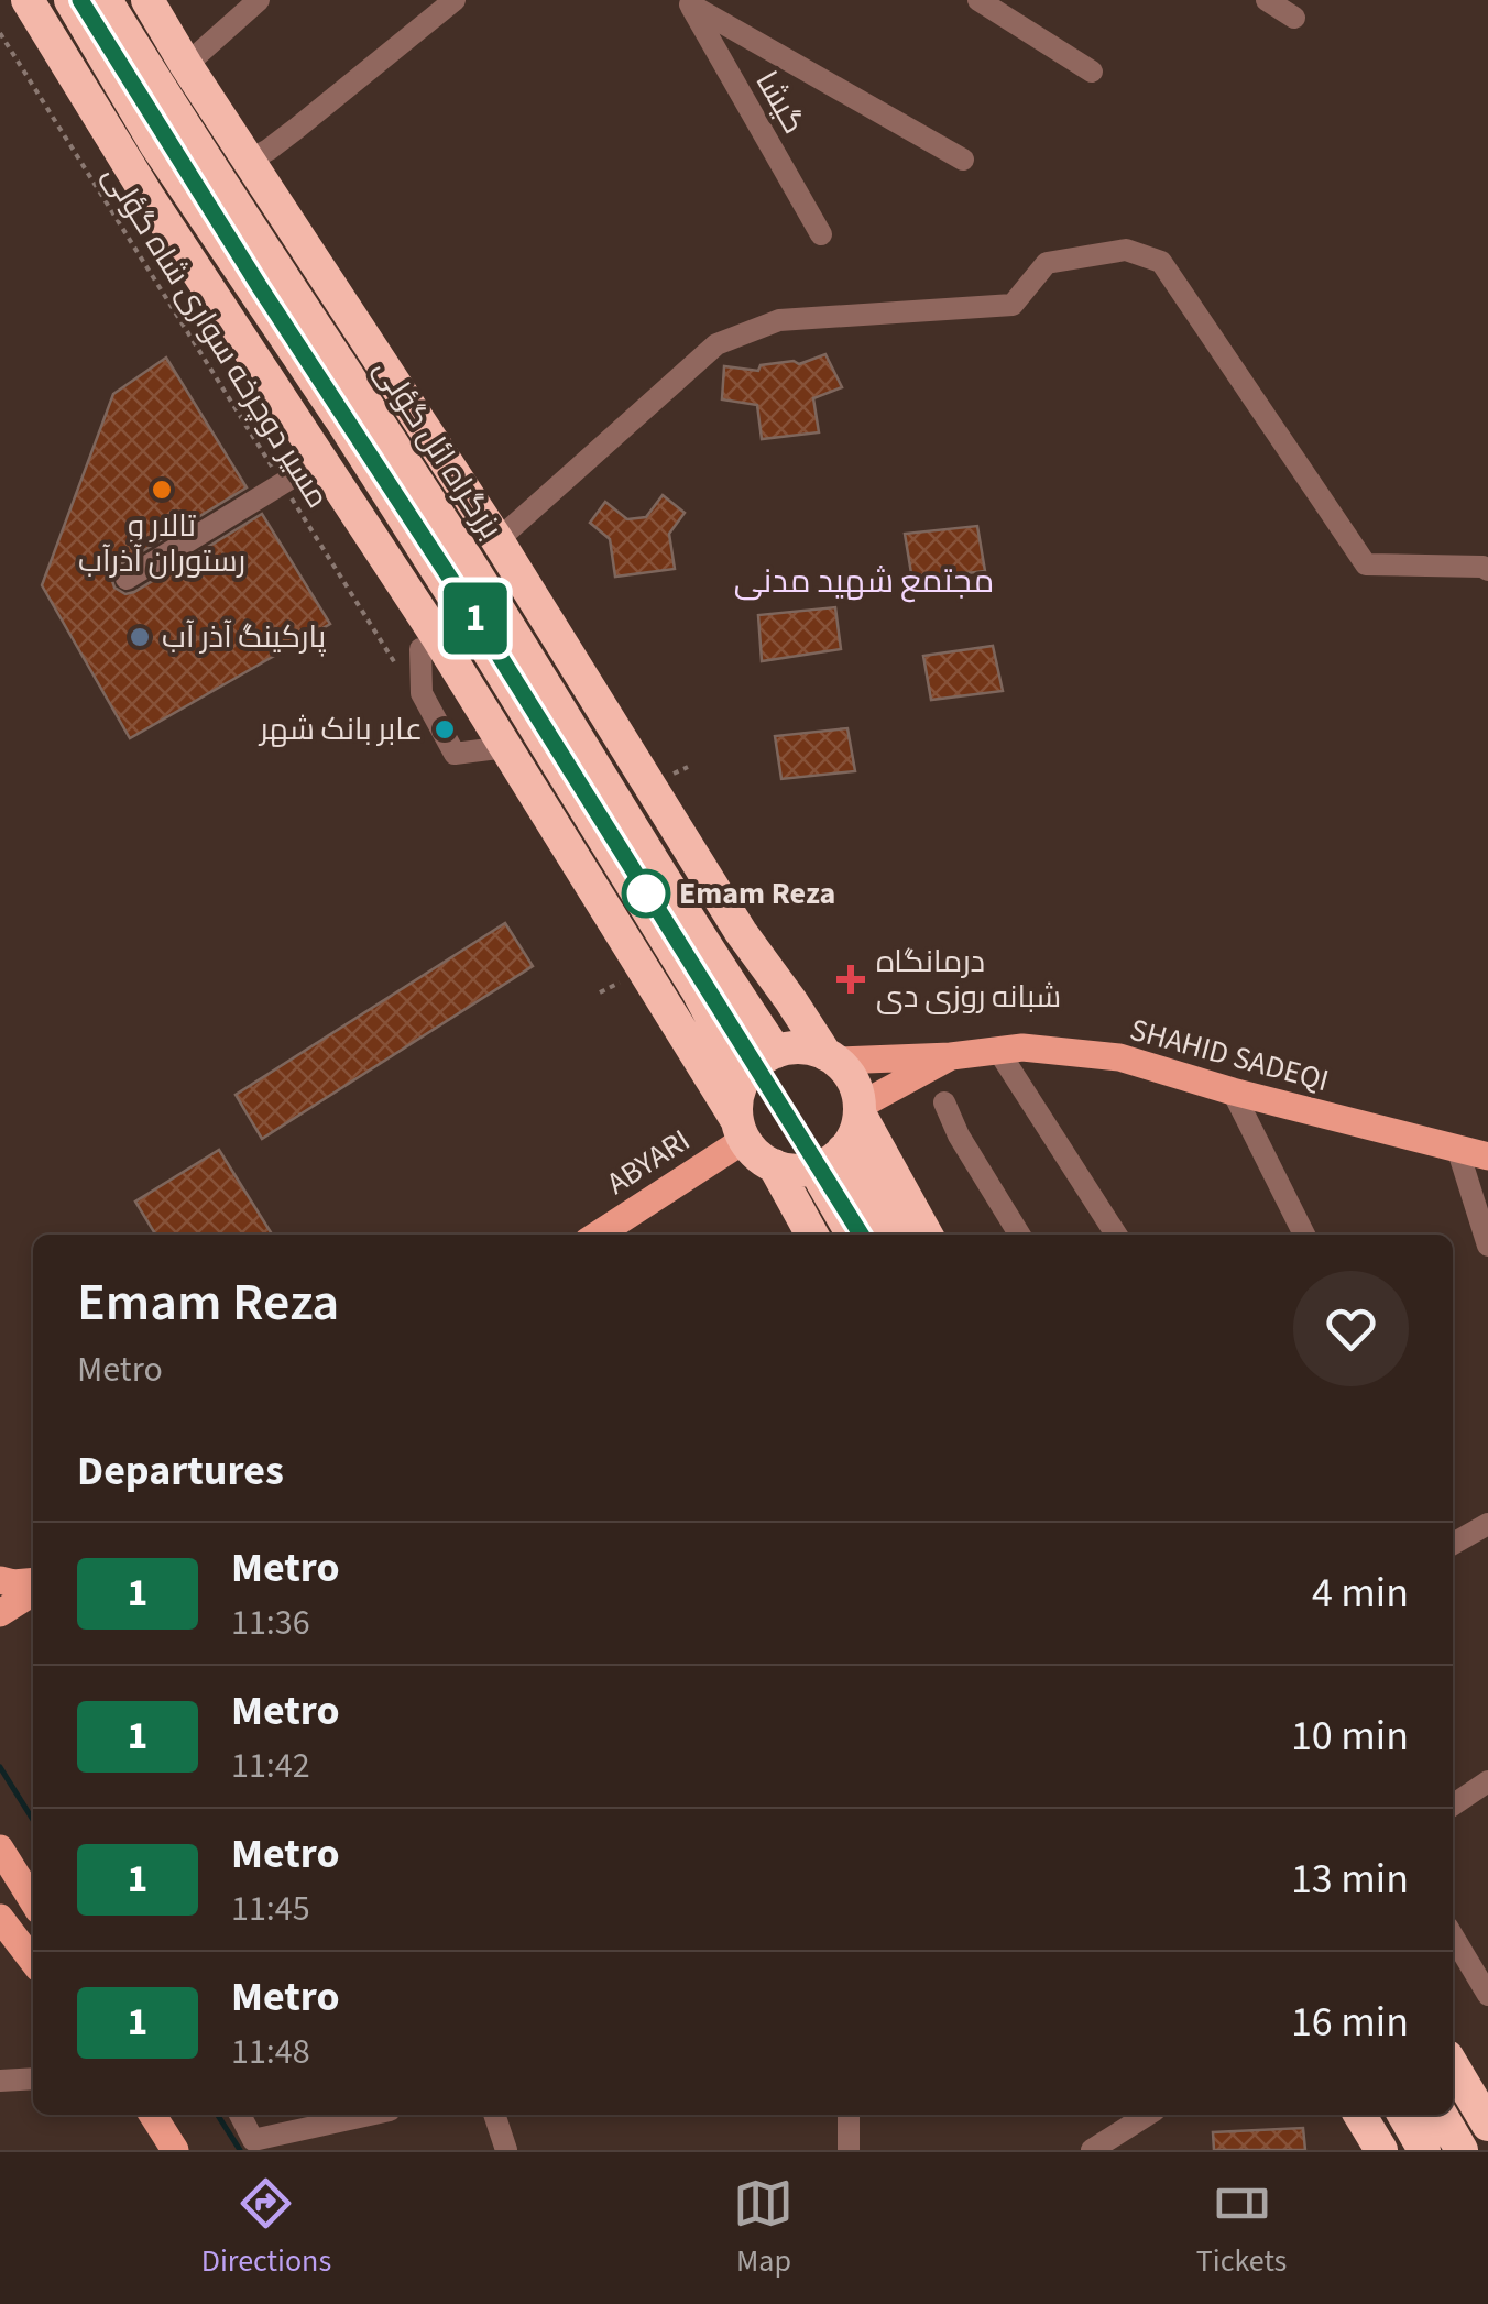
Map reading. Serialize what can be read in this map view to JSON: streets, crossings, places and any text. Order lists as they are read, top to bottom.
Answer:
{
  "streets": {
    "highway": ["بزرگراه ائل گؤلی"],
    "main road": ["SHAHID SADEQI", "ABYARI"],
    "street": ["گیشا"],
    "path": ["مسیر دوچرخه سواری شاه گؤلی"]
  },
  "crossings": [
    ["بزرگراه ائل گؤلی", "SHAHID SADEQI"],
    ["بزرگراه ائل گؤلی", "ABYARI"],
    ["SHAHID SADEQI", "ABYARI"]
  ],
  "districts": ["مجتمع شهید مدنی"],
  "places": {
    "other": [
      "تالار و رستوران آذرآب",
      "پارکینگ آذر آب",
      "عابر بانک شهر",
      "Emam Reza"
    ],
    "health": ["درمانگاه شبانه روزی دی"]
  },
  "lines": ["metro line 1"],
  "page": {
    "on_map": "1",
    "heading": [
      ["Emam Reza", "Metro"],
      "Departures"
    ],
    "list": [
      {
        "mark": "1",
        "name": "Metro",
        "note": "11:36",
        "value": "4 min"
      },
      {
        "mark": "1",
        "name": "Metro",
        "note": "11:42",
        "value": "10 min"
      },
      {
        "mark": "1",
        "name": "Metro",
        "note": "11:45",
        "value": "13 min"
      },
      {
        "mark": "1",
        "name": "Metro",
        "note": "11:48",
        "value": "16 min"
      }
    ],
    "tabs": ["Directions", "Map", "Tickets"]
  }
}
